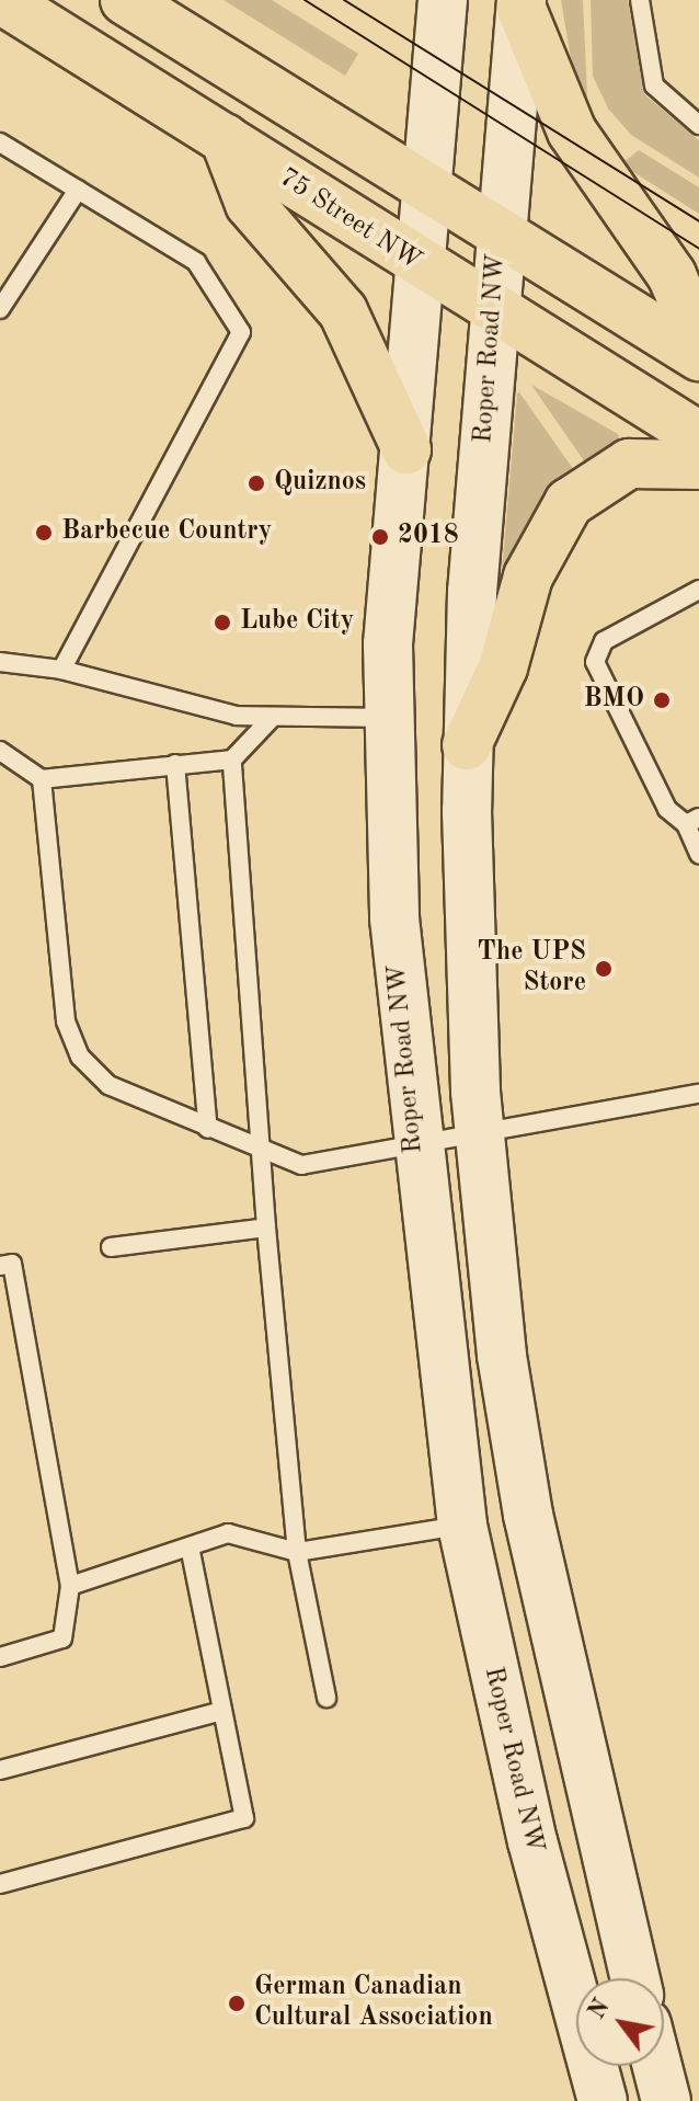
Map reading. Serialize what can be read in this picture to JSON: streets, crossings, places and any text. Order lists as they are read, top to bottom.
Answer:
{
  "streets": {
    "main road": ["75 Street NW", "Roper Road NW"]
  },
  "crossings": [
    ["75 Street NW", "Roper Road NW"]
  ],
  "places": [
    "Quiznos",
    "Barbecue Country",
    "2018",
    "Lube City",
    "BMO",
    "The UPS Store",
    "German Canadian Cultural Association"
  ],
  "north": "top left"
}
